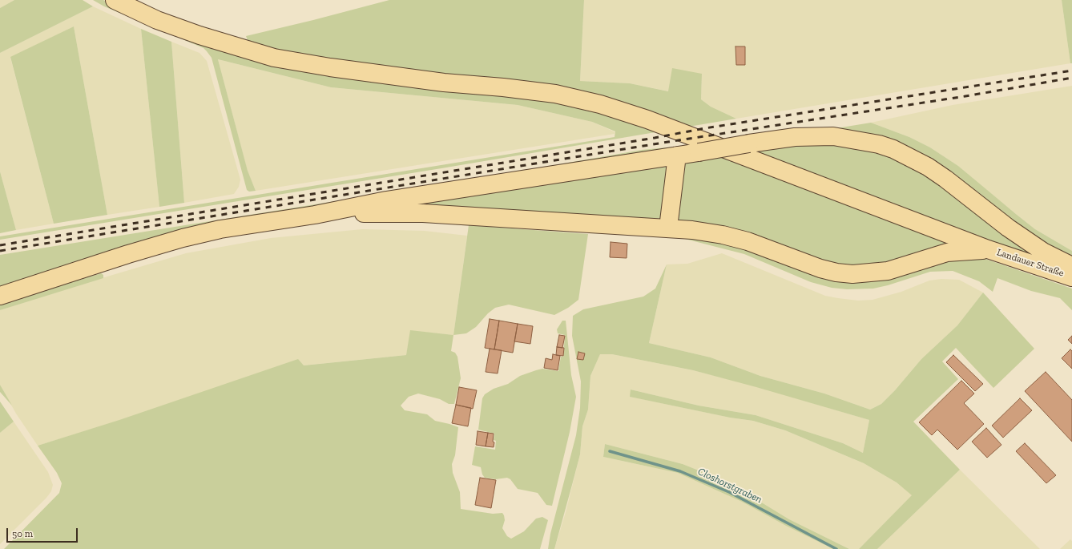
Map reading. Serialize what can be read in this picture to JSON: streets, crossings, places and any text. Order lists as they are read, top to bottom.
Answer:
{
  "streets": {
    "main road": ["Landauer Straße"]
  },
  "water": ["Closhorstgraben"],
  "scale_bar": "50 m"
}
